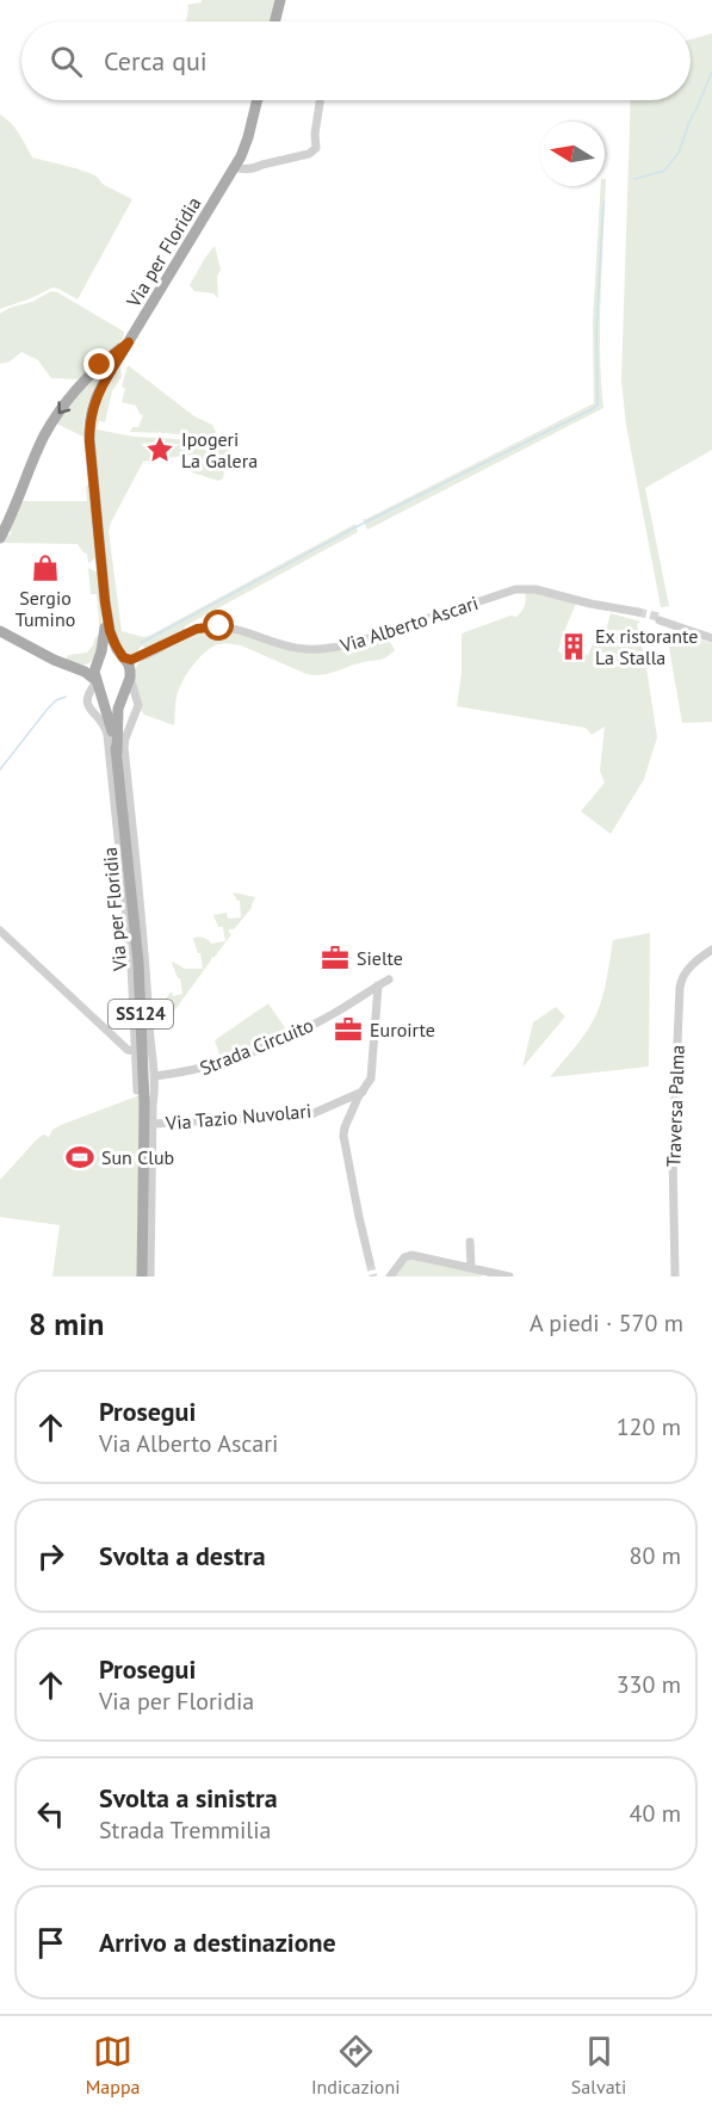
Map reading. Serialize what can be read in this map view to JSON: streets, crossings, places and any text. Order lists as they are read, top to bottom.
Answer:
{
  "streets": {
    "main road": ["Via per Floridia", "SS124"],
    "street": [
      "Via Alberto Ascari",
      "Strada Circuito",
      "Traversa Palma",
      "Via Tazio Nuvolari"
    ]
  },
  "places": {
    "place": ["Ipogeri La Galera"],
    "shop": ["Sergio Tumino"],
    "building": ["Ex ristorante La Stalla"],
    "office": ["Sielte", "Euroirte"],
    "sports": ["Sun Club"]
  },
  "north": "left",
  "page": {
    "search": "Cerca qui",
    "heading": ["8 min", "A piedi · 570 m"],
    "list": [
      ["Prosegui", "Via Alberto Ascari", "120 m"],
      ["Svolta a destra", "80 m"],
      ["Prosegui", "Via per Floridia", "330 m"],
      ["Svolta a sinistra", "Strada Tremmilia", "40 m"],
      "Arrivo a destinazione"
    ],
    "nav": ["Mappa", "Indicazioni", "Salvati"]
  }
}
